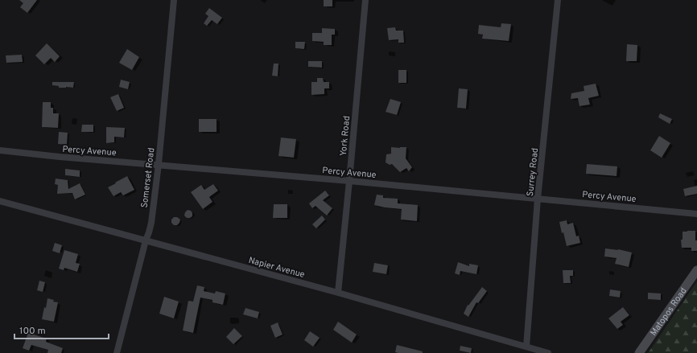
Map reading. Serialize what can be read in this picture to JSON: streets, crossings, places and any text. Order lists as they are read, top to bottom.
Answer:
{
  "streets": {
    "main road": ["Matopos Road"],
    "street": [
      "York Road",
      "Percy Avenue",
      "Surrey Road",
      "Somerset Road",
      "Napier Avenue"
    ]
  },
  "crossings": [
    ["York Road", "Percy Avenue"],
    ["York Road", "Napier Avenue"],
    ["Percy Avenue", "Surrey Road"],
    ["Percy Avenue", "Somerset Road"],
    ["Surrey Road", "Napier Avenue"],
    ["Somerset Road", "Napier Avenue"]
  ],
  "scale_bar": "100 m"
}
